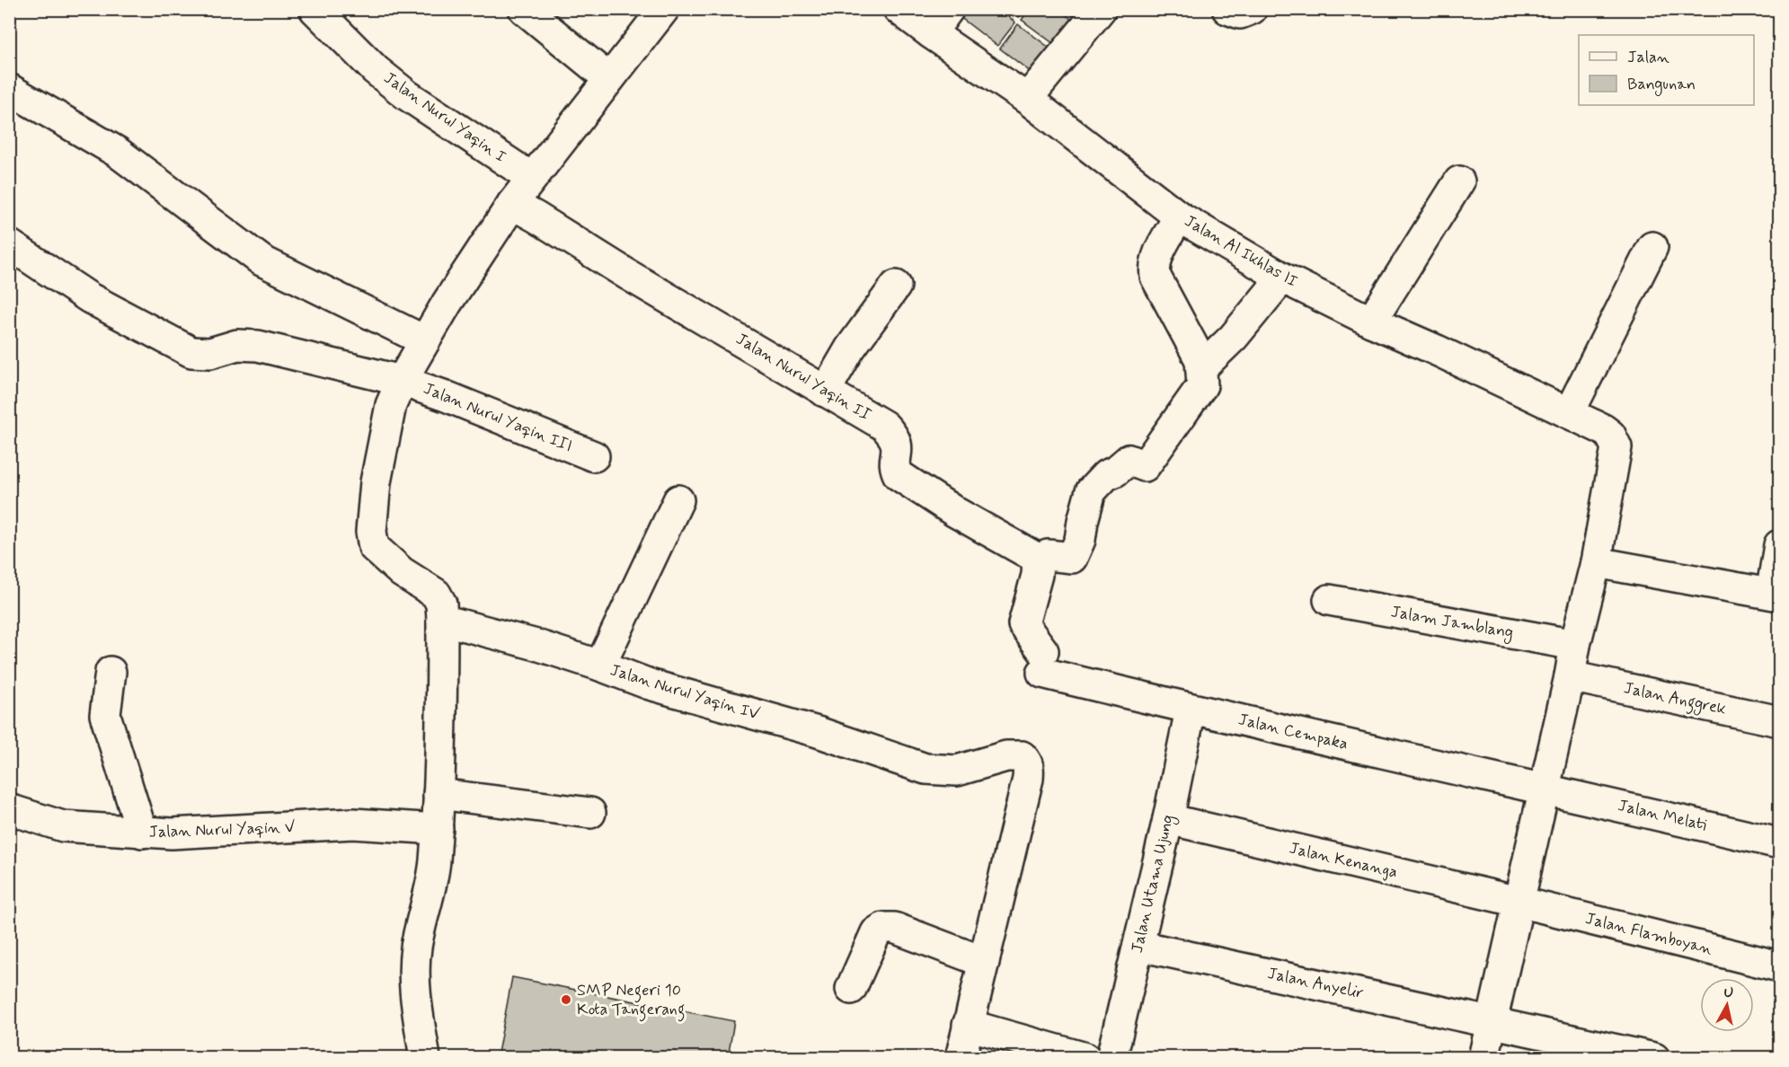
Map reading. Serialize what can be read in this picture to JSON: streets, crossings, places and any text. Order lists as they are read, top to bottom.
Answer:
{
  "streets": {
    "street": [
      "Jalan Nurul Yaqin I",
      "Jalan Al Ikhlas II",
      "Jalan Nurul Yaqin II",
      "Jalan Nurul Yaqin III",
      "Jalam Jamblang",
      "Jalan Nurul Yaqin IV",
      "Jalan Anggrek",
      "Jalan Cempaka",
      "Jalan Melati",
      "Jalan Nurul Yaqin V",
      "Jalan Kenanga",
      "Jalan Utama Ujung",
      "Jalan Flamboyan",
      "Jalan Anyelir"
    ]
  },
  "crossings": [
    ["Jalan Nurul Yaqin II", "Jalan Cempaka"],
    ["Jalan Cempaka", "Jalan Melati"],
    ["Jalan Cempaka", "Jalan Utama Ujung"],
    ["Jalan Kenanga", "Jalan Utama Ujung"],
    ["Jalan Kenanga", "Jalan Flamboyan"],
    ["Jalan Utama Ujung", "Jalan Anyelir"]
  ],
  "places": ["SMP Negeri 10 Kota Tangerang"],
  "legend": ["Jalan", "Bangunan"],
  "north": "top"
}
